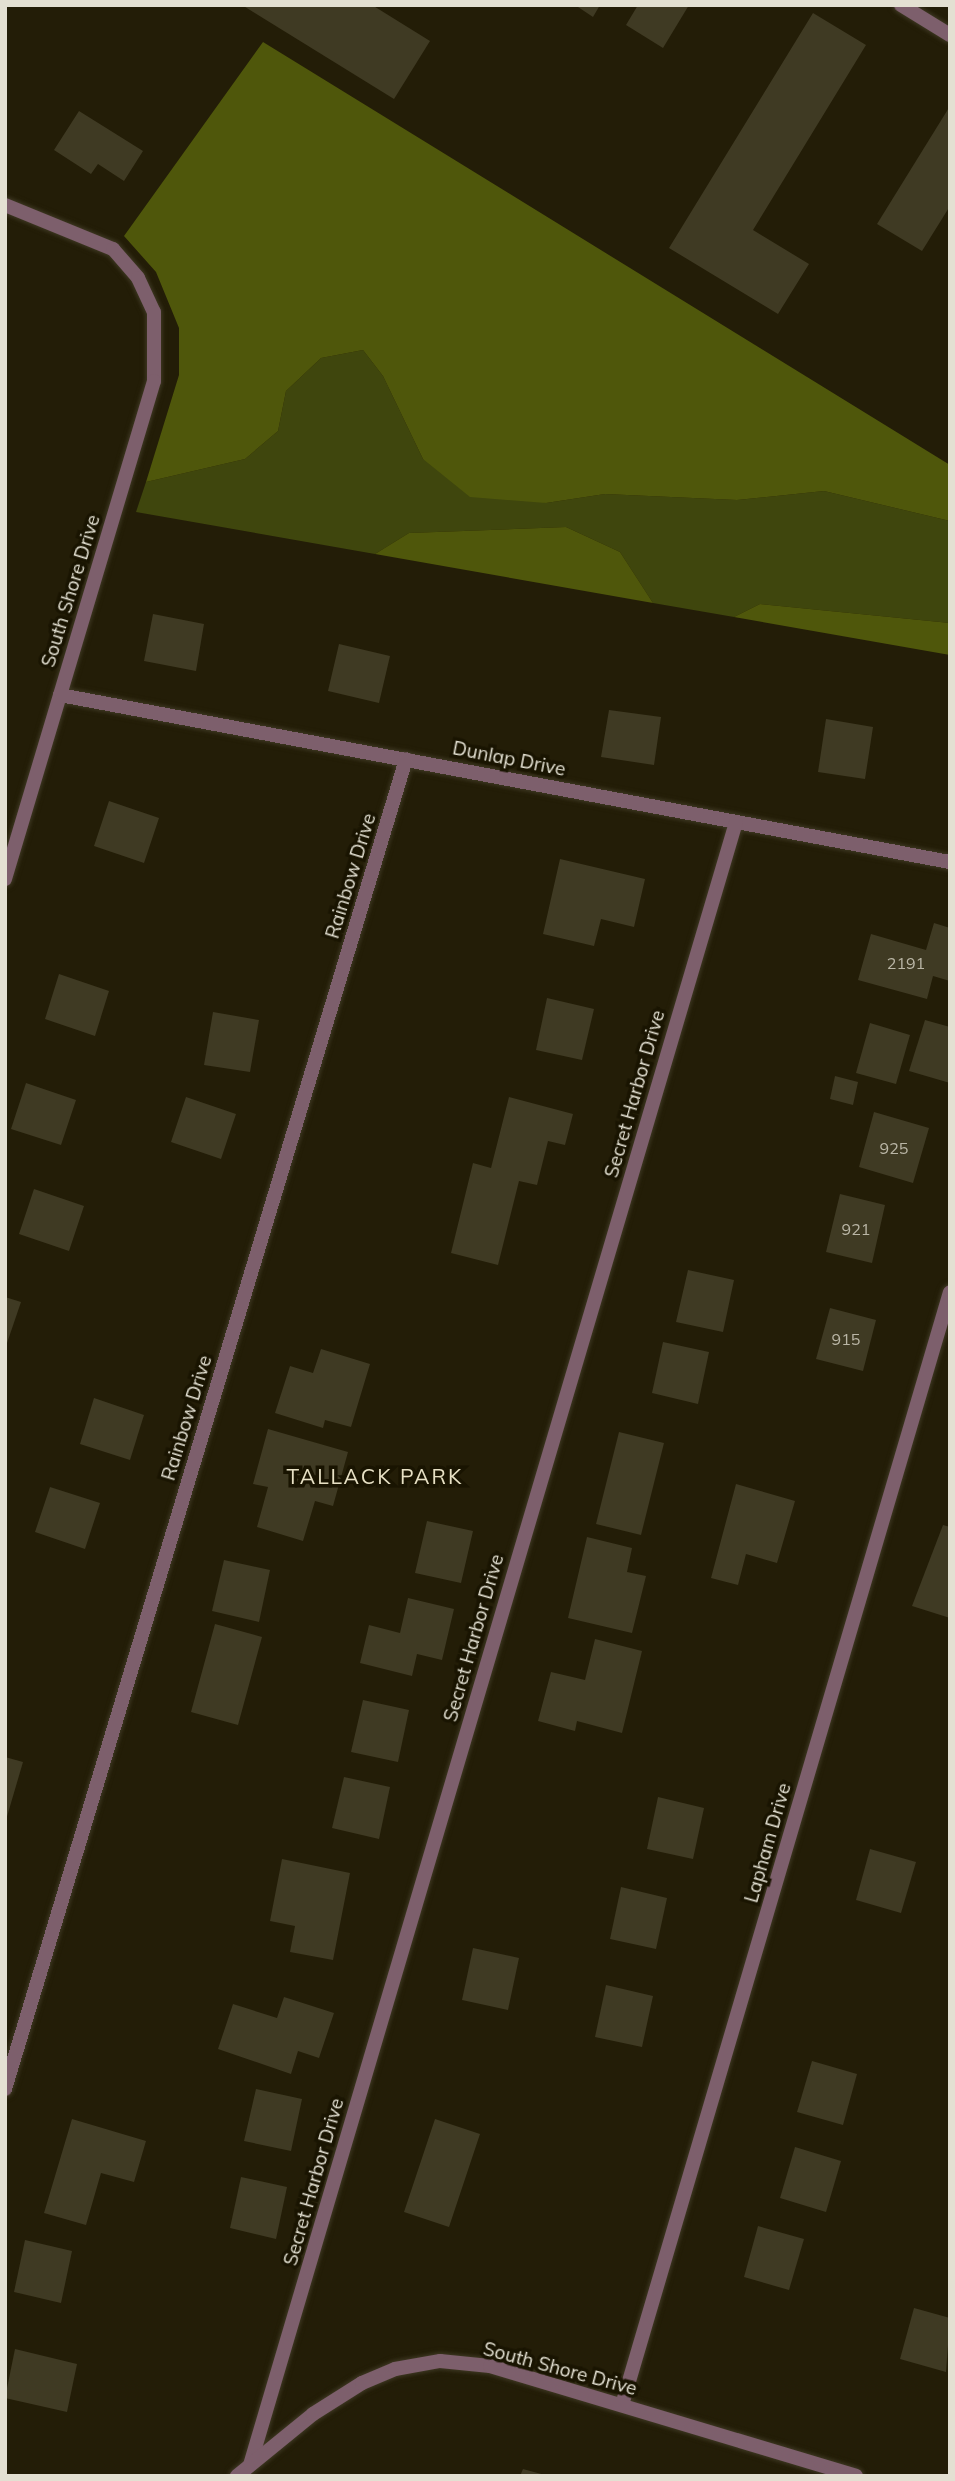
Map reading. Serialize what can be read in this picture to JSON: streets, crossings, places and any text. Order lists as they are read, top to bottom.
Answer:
{
  "streets": {
    "street": [
      "South Shore Drive",
      "Dunlap Drive",
      "Rainbow Drive",
      "Secret Harbor Drive",
      "Lapham Drive"
    ]
  },
  "crossings": [
    ["South Shore Drive", "Dunlap Drive"],
    ["South Shore Drive", "Secret Harbor Drive"],
    ["South Shore Drive", "Lapham Drive"],
    ["Dunlap Drive", "Rainbow Drive"],
    ["Dunlap Drive", "Secret Harbor Drive"]
  ],
  "districts": ["TALLACK PARK"],
  "house_numbers": [
    "2191",
    "925",
    "921",
    "915"
  ]
}
